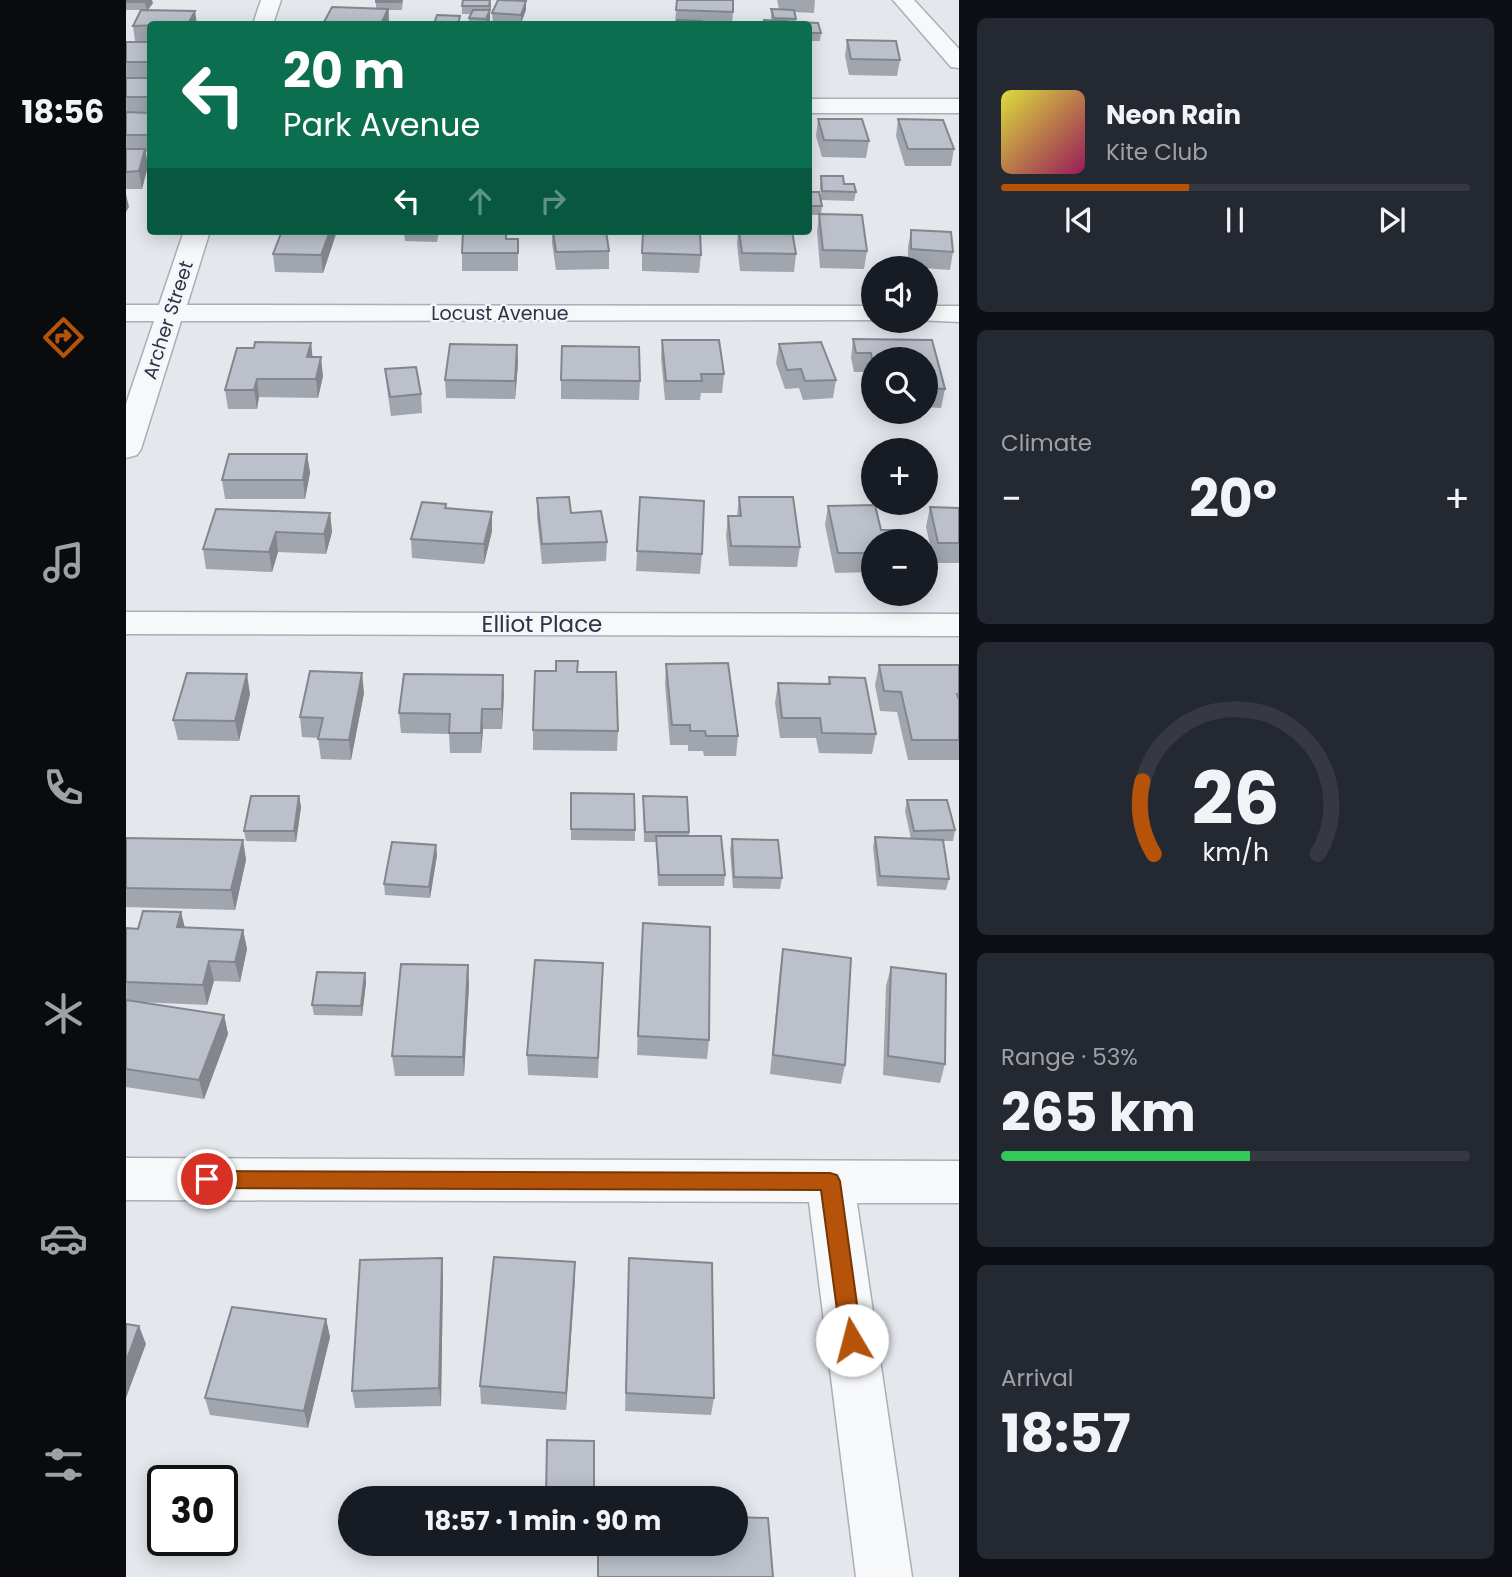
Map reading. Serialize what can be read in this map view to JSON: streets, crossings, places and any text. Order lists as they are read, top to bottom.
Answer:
{
  "streets": {
    "street": ["Locust Avenue", "Archer Street", "Elliot Place"]
  },
  "crossings": [
    ["Locust Avenue", "Archer Street"]
  ],
  "page": {
    "tabs": "18:56",
    "turn": ["20 m", "Park Avenue"],
    "song": ["Neon Rain", "Kite Club"],
    "map_buttons": ["+", "−"],
    "tile": [
      "Climate",
      ["Range · 53%", "265 km"],
      ["Arrival", "18:57"]
    ],
    "heat": ["−", "20°", "+"],
    "limit": "30",
    "trip": "18:57 · 1 min · 90 m",
    "gauge": ["26", "km/h"]
  }
}
